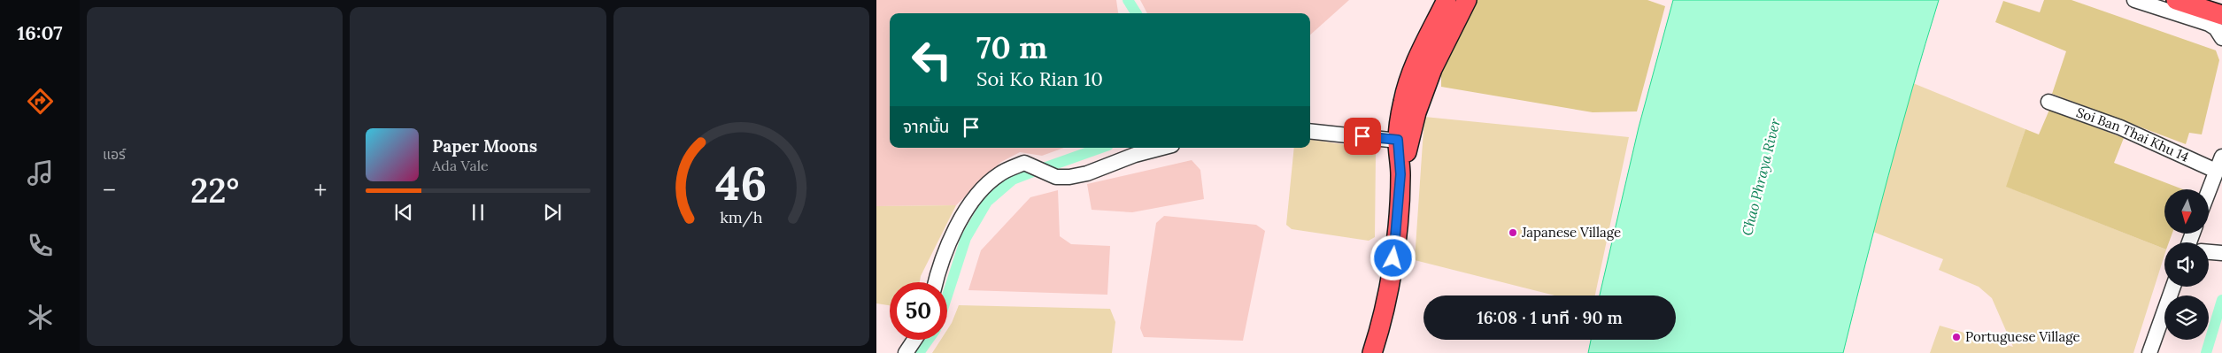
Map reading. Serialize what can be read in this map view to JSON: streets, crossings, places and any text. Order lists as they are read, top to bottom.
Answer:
{
  "streets": {
    "street": ["Soi Ban Thai Khu 14"]
  },
  "water": ["Chao Phraya River"],
  "places": ["Japanese Village", "Portuguese Village"],
  "north": "bottom",
  "page": {
    "tabs": "16:07",
    "tile": "แอร์",
    "turn": ["70 m", "Soi Ko Rian 10"],
    "then": "จากนั้น",
    "song": ["Paper Moons", "Ada Vale"],
    "heat": ["−", "22°", "+"],
    "limit": "50",
    "trip": "16:08 · 1 นาที · 90 m",
    "gauge": ["46", "km/h"]
  }
}
